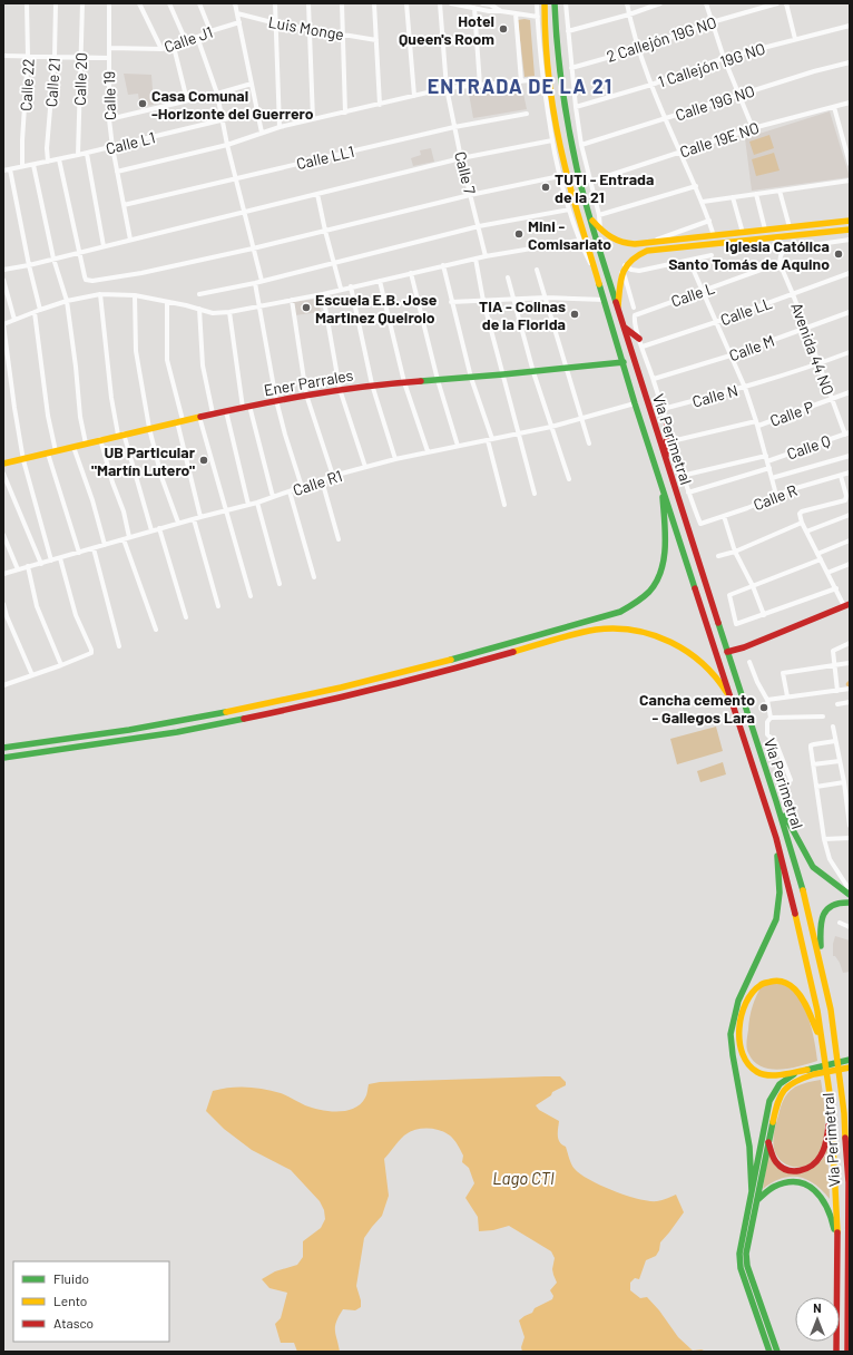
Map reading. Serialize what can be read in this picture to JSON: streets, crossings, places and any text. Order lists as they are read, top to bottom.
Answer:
{
  "streets": {
    "main road": ["Ener Parrales", "Vía Perimetral"],
    "street": [
      "Luis Monge",
      "Calle J1",
      "2 Callejón 19G NO",
      "1 Callejón 19G NO",
      "Calle 20",
      "Calle 21",
      "Calle 22",
      "Calle 19",
      "Calle 19G NO",
      "Calle 19E NO",
      "Calle L1",
      "Calle LL1",
      "Calle 7",
      "Calle L",
      "Calle LL",
      "Calle M",
      "Avenida 44 NO",
      "Calle N",
      "Calle P",
      "Calle Q",
      "Calle R1",
      "Calle R"
    ]
  },
  "crossings": [
    ["Calle J1", "Calle 19"],
    ["Calle 20", "Calle L1"],
    ["Calle 21", "Calle L1"],
    ["Calle 22", "Calle L1"],
    ["Calle 19", "Calle L1"],
    ["Calle 19", "Calle LL1"],
    ["Calle LL1", "Calle 7"],
    ["Calle L", "Avenida 44 NO"],
    ["Calle L", "Vía Perimetral"],
    ["Calle LL", "Avenida 44 NO"],
    ["Calle M", "Avenida 44 NO"],
    ["Avenida 44 NO", "Calle N"],
    ["Avenida 44 NO", "Calle P"],
    ["Avenida 44 NO", "Calle Q"],
    ["Ener Parrales", "Vía Perimetral"],
    ["Vía Perimetral", "Calle R1"]
  ],
  "districts": ["ENTRADA DE LA 21"],
  "water": ["Lago CTI"],
  "places": [
    "Hotel Queen's Room",
    "Casa Comunal -Horizonte del Guerrero",
    "TUTI - Entrada de la 21",
    "Mini - Comisariato",
    "Iglesia Católica Santo Tomás de Aquino",
    "Escuela E.B. Jose Martinez Queirolo",
    "TIA - Colinas de la Florida",
    "UB Particular \"Martín Lutero\"",
    "Cancha cemento - Gallegos Lara"
  ],
  "legend": ["Fluido", "Lento", "Atasco"],
  "north": "top"
}
